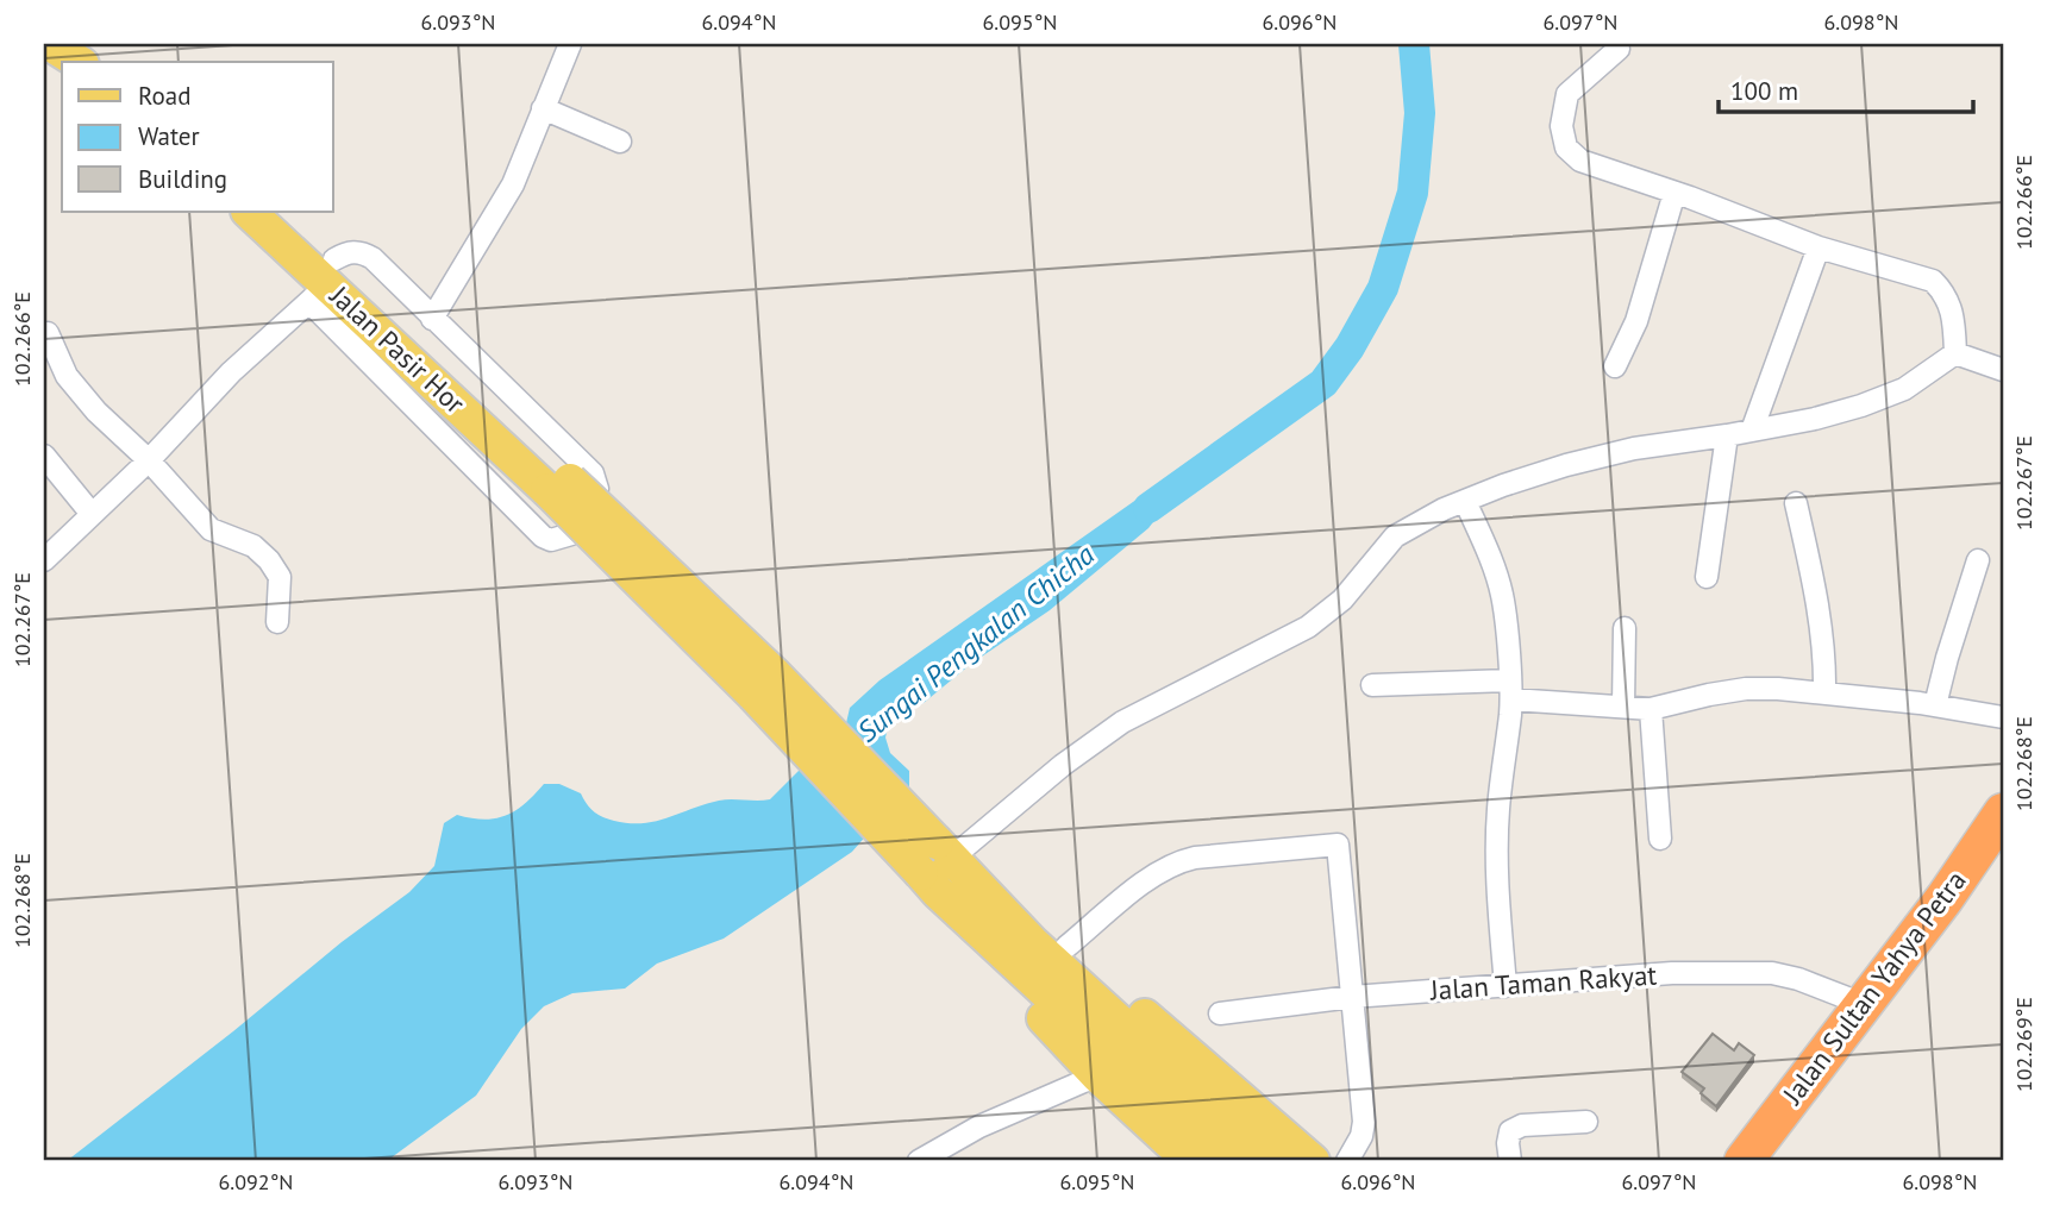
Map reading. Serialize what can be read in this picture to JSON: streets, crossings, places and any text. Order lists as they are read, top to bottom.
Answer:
{
  "streets": {
    "highway": ["Jalan Sultan Yahya Petra"],
    "main road": ["Jalan Pasir Hor"],
    "street": ["Jalan Taman Rakyat"]
  },
  "crossings": [
    ["Jalan Taman Rakyat", "Jalan Sultan Yahya Petra"]
  ],
  "water": ["Sungai Pengkalan Chicha"],
  "legend": ["Road", "Water", "Building"],
  "scale_bar": "100 m",
  "coordinates": [
    "6.093°N",
    "6.094°N",
    "6.095°N",
    "6.096°N",
    "6.097°N",
    "6.098°N",
    "102.266°E",
    "102.267°E",
    "102.268°E",
    "102.269°E",
    "6.092°N"
  ]
}
